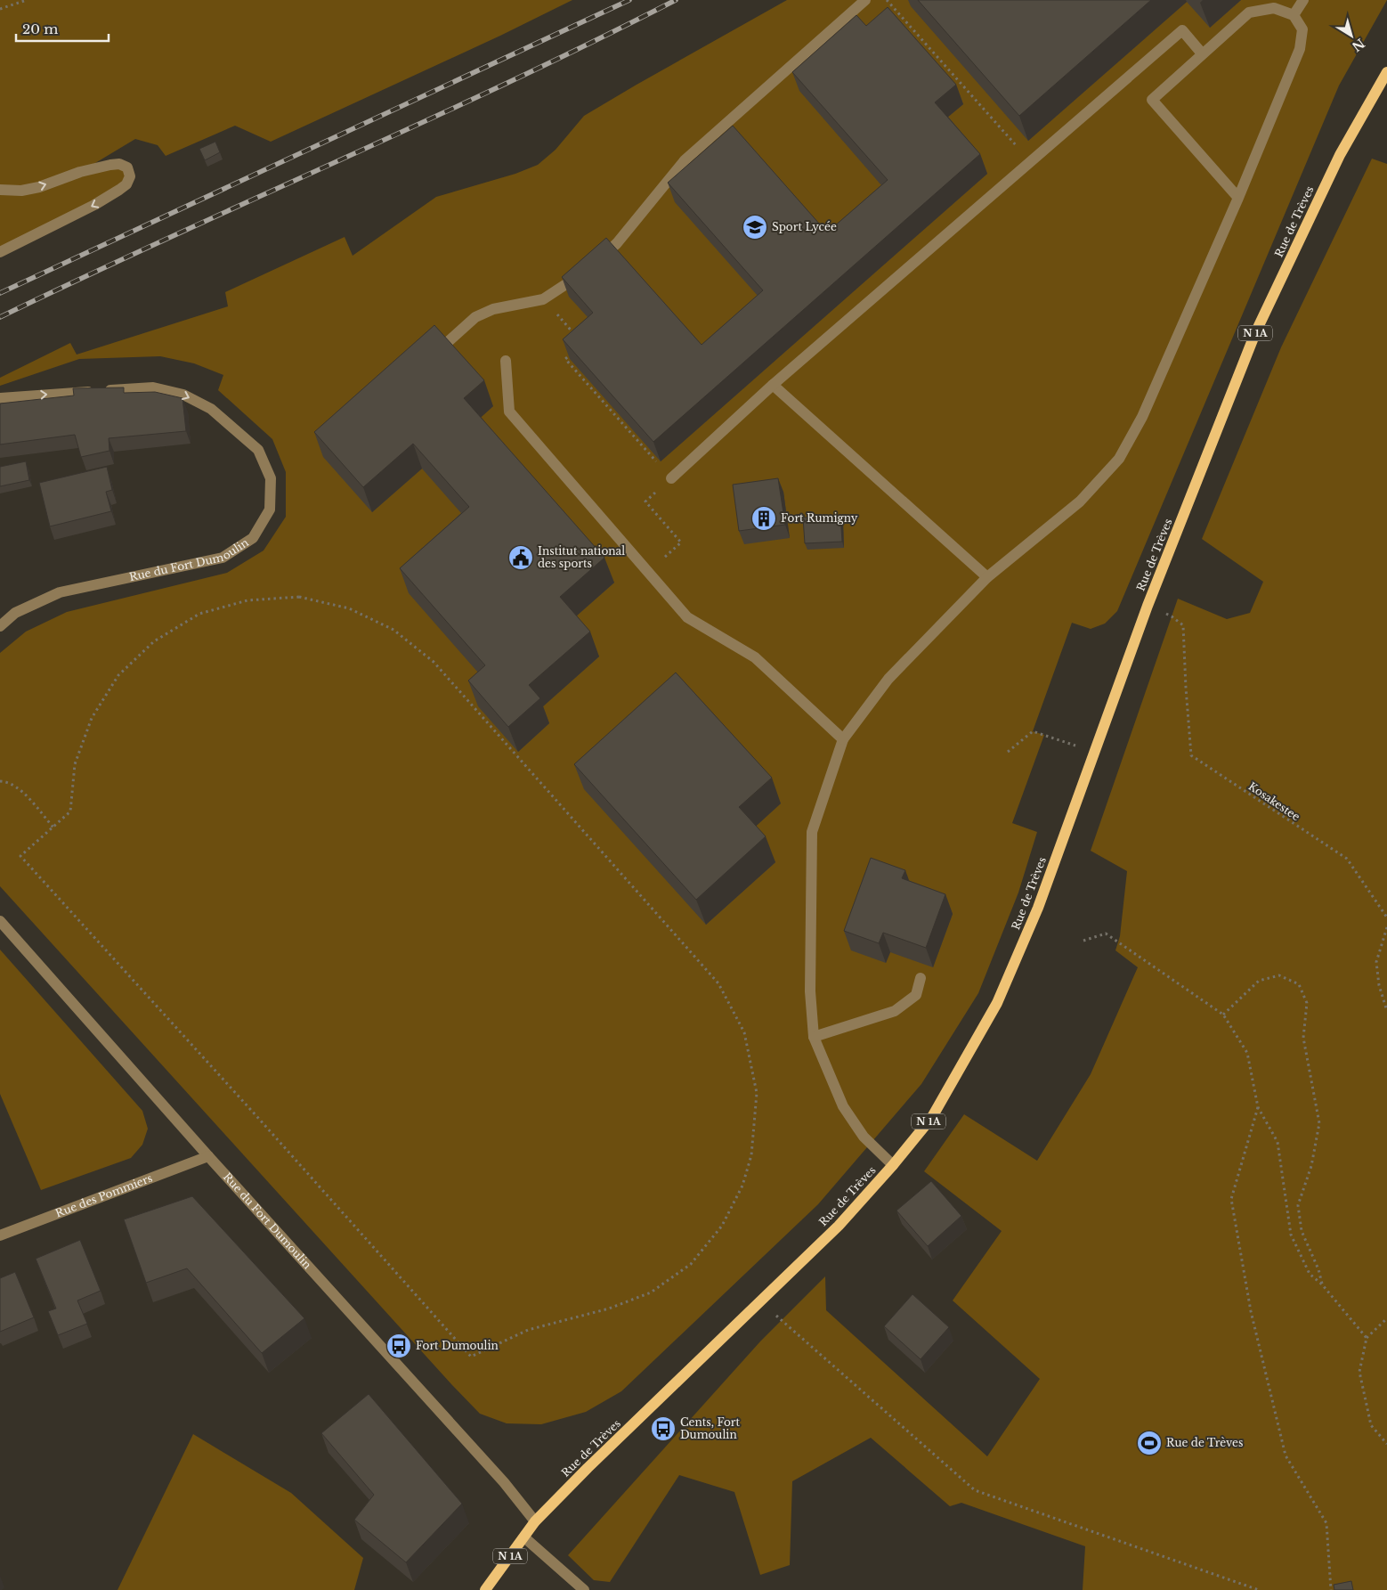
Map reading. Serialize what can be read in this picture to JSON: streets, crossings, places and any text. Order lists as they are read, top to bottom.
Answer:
{
  "streets": {
    "main road": ["Rue de Trèves", "N 1A"],
    "street": ["Rue du Fort Dumoulin", "Rue des Pommiers"],
    "path": ["Kosakestee"]
  },
  "crossings": [
    ["Rue de Trèves", "Rue du Fort Dumoulin"],
    ["Rue de Trèves", "Kosakestee"],
    ["Rue du Fort Dumoulin", "Rue des Pommiers"]
  ],
  "places": {
    "school or university": ["Sport Lycée"],
    "building": ["Fort Rumigny"],
    "public building": ["Institut national des sports"],
    "bus stop": ["Fort Dumoulin", "Cents, Fort Dumoulin"],
    "sports": ["Rue de Trèves"]
  },
  "scale_bar": "20 m",
  "north": "bottom right"
}
